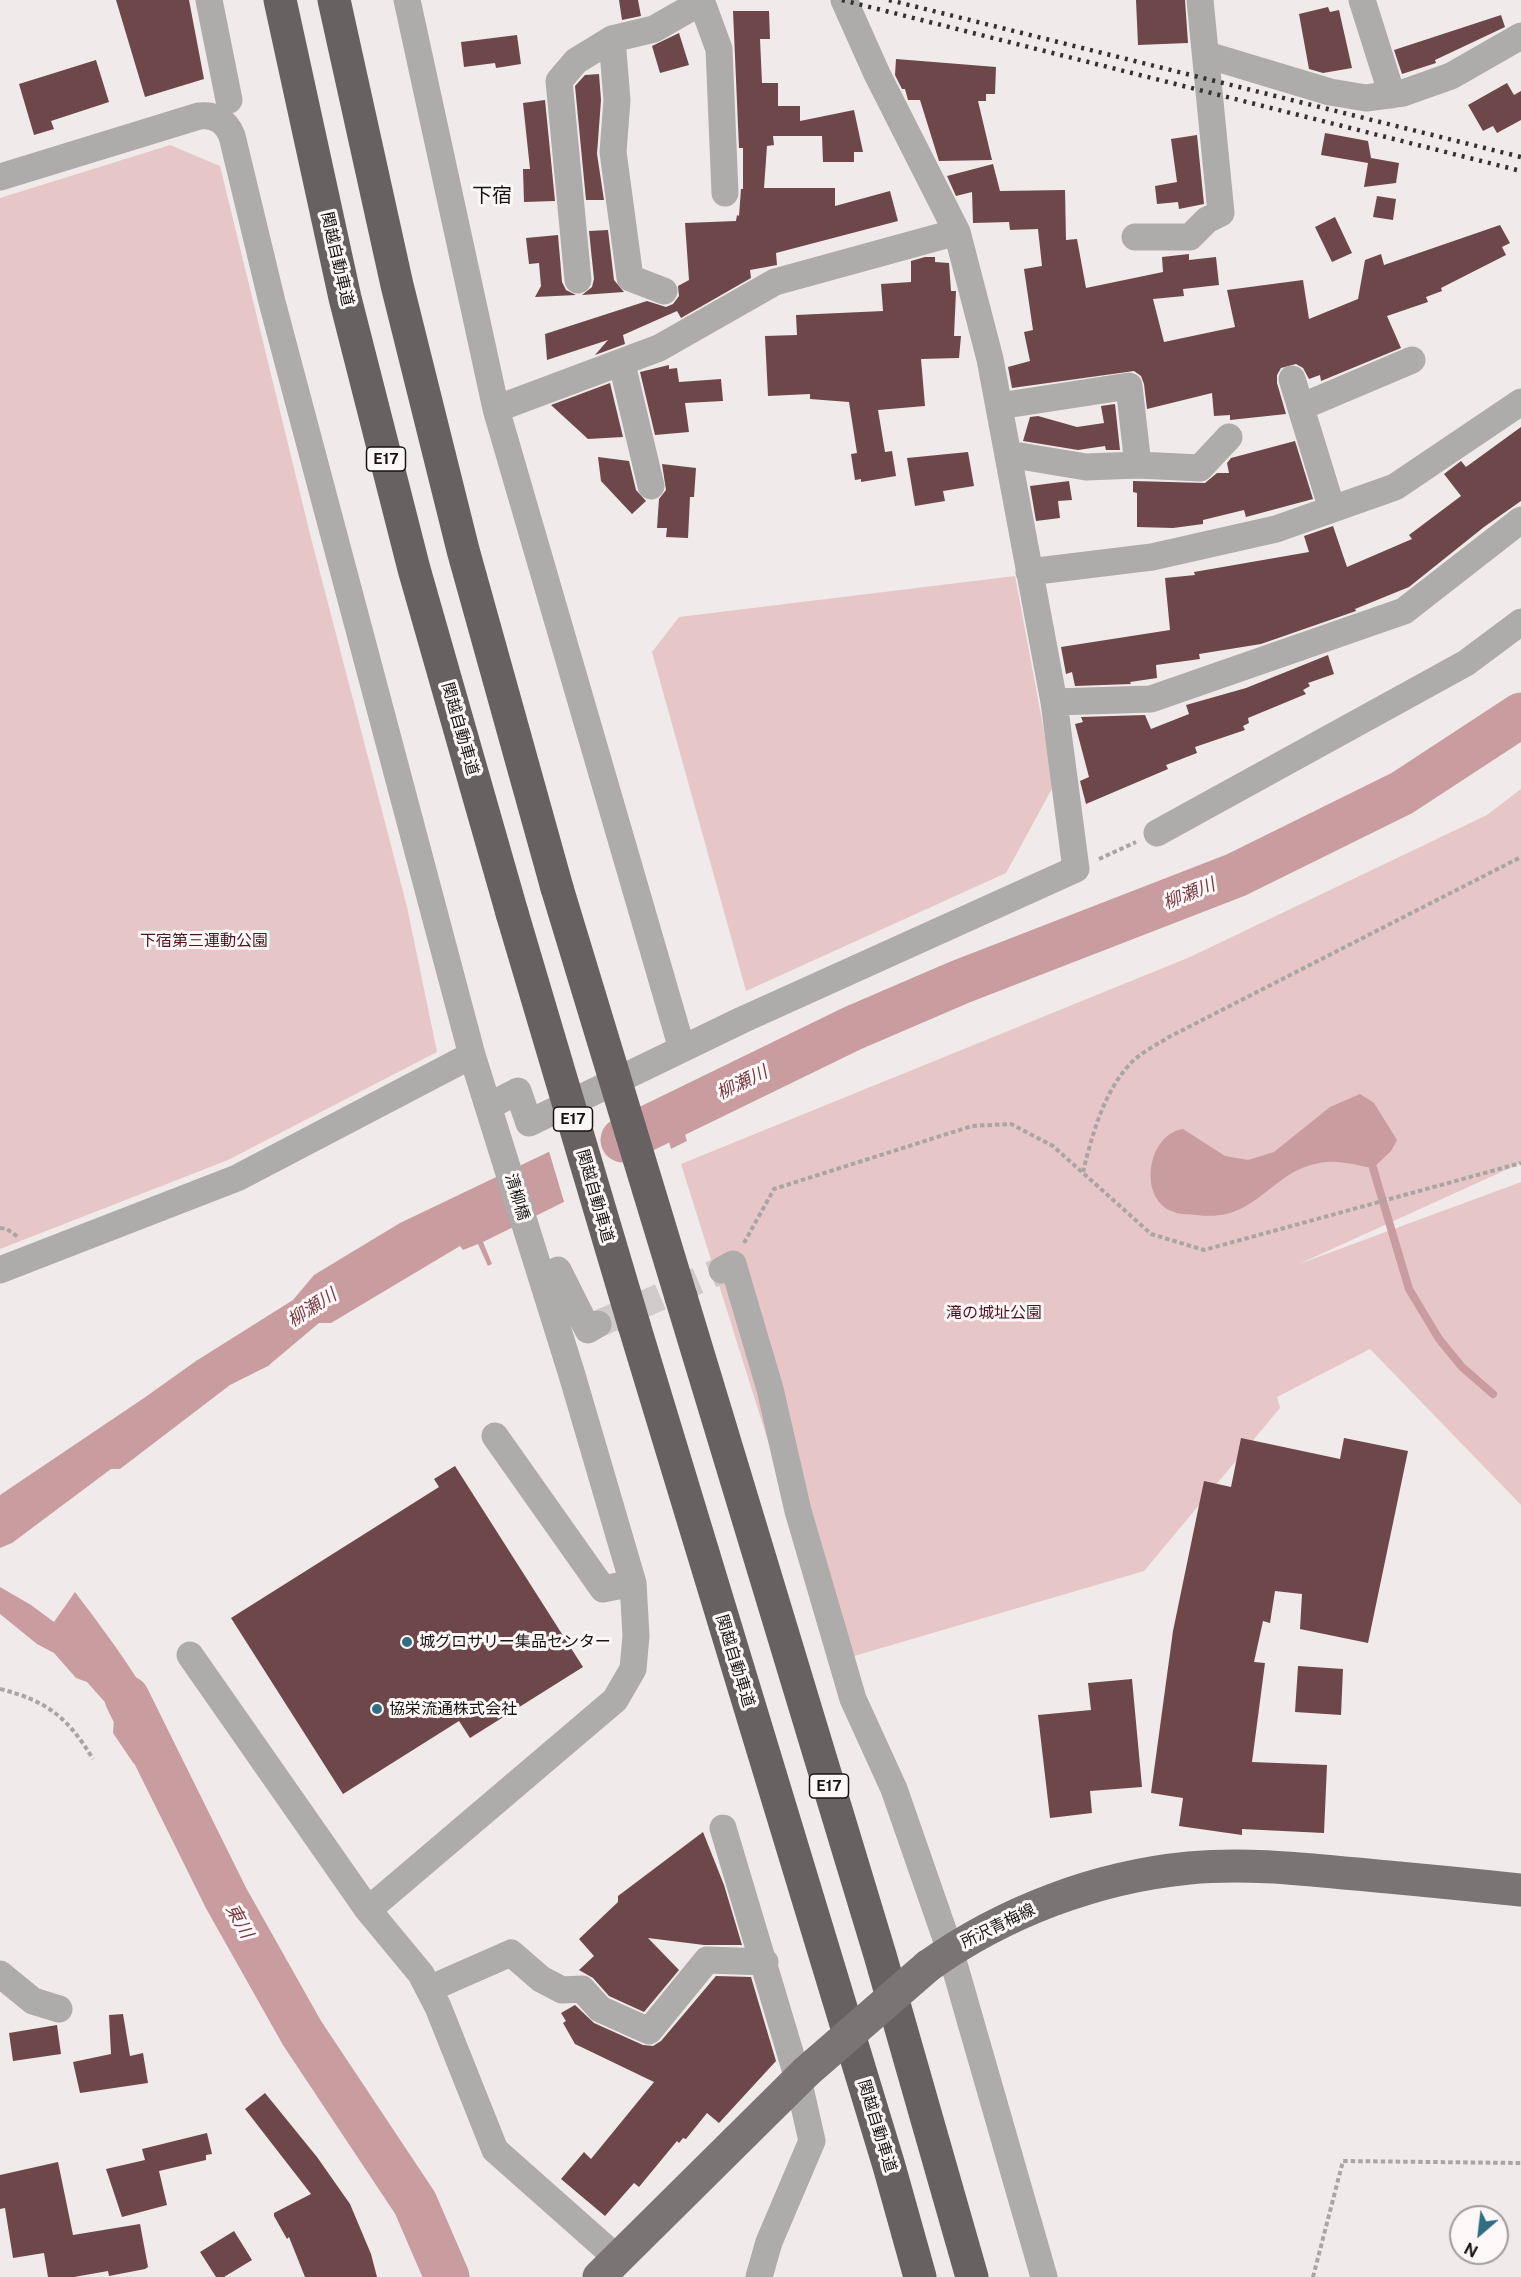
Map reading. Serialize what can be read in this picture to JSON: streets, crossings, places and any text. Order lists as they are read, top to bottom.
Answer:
{
  "streets": {
    "highway": ["関越自動車道", "E17"],
    "main road": ["所沢青梅線"],
    "street": ["清柳橋"]
  },
  "districts": ["下宿"],
  "water": ["柳瀬川", "東川"],
  "parks": ["下宿第三運動公園", "滝の城址公園"],
  "places": ["城グロサリー集品センター", "協栄流通株式会社"],
  "north": "bottom left"
}
